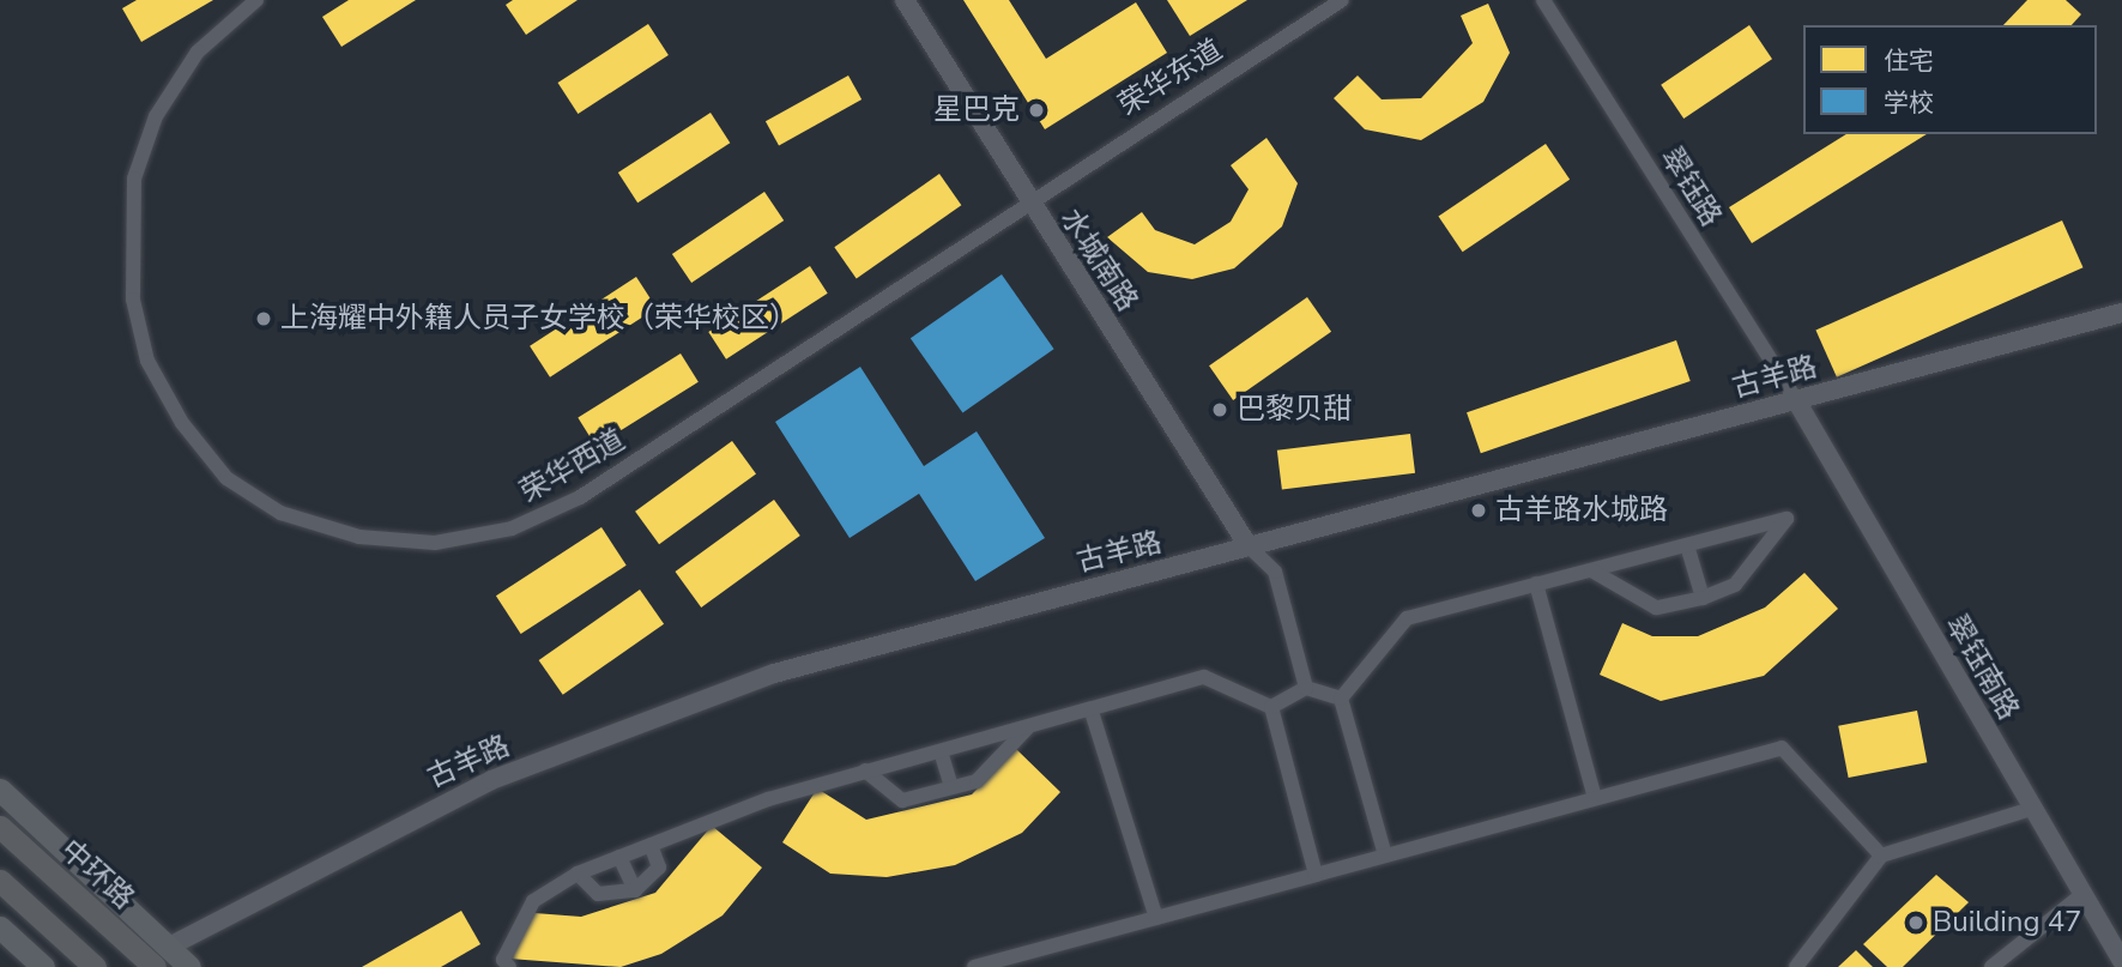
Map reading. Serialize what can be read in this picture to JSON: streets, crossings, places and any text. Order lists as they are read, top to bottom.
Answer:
{
  "streets": {
    "highway": ["中环路"],
    "street": [
      "荣华东道",
      "翠钰路",
      "水城南路",
      "古羊路",
      "荣华西道",
      "翠钰南路"
    ]
  },
  "crossings": [
    ["荣华东道", "水城南路"],
    ["荣华东道", "荣华西道"],
    ["翠钰路", "古羊路"],
    ["翠钰路", "翠钰南路"],
    ["水城南路", "古羊路"],
    ["水城南路", "荣华西道"],
    ["古羊路", "翠钰南路"],
    ["古羊路", "中环路"]
  ],
  "places": [
    "星巴克",
    "上海耀中外籍人员子女学校（荣华校区）",
    "巴黎贝甜",
    "古羊路水城路",
    "Building 47"
  ],
  "legend": ["住宅", "学校"]
}
